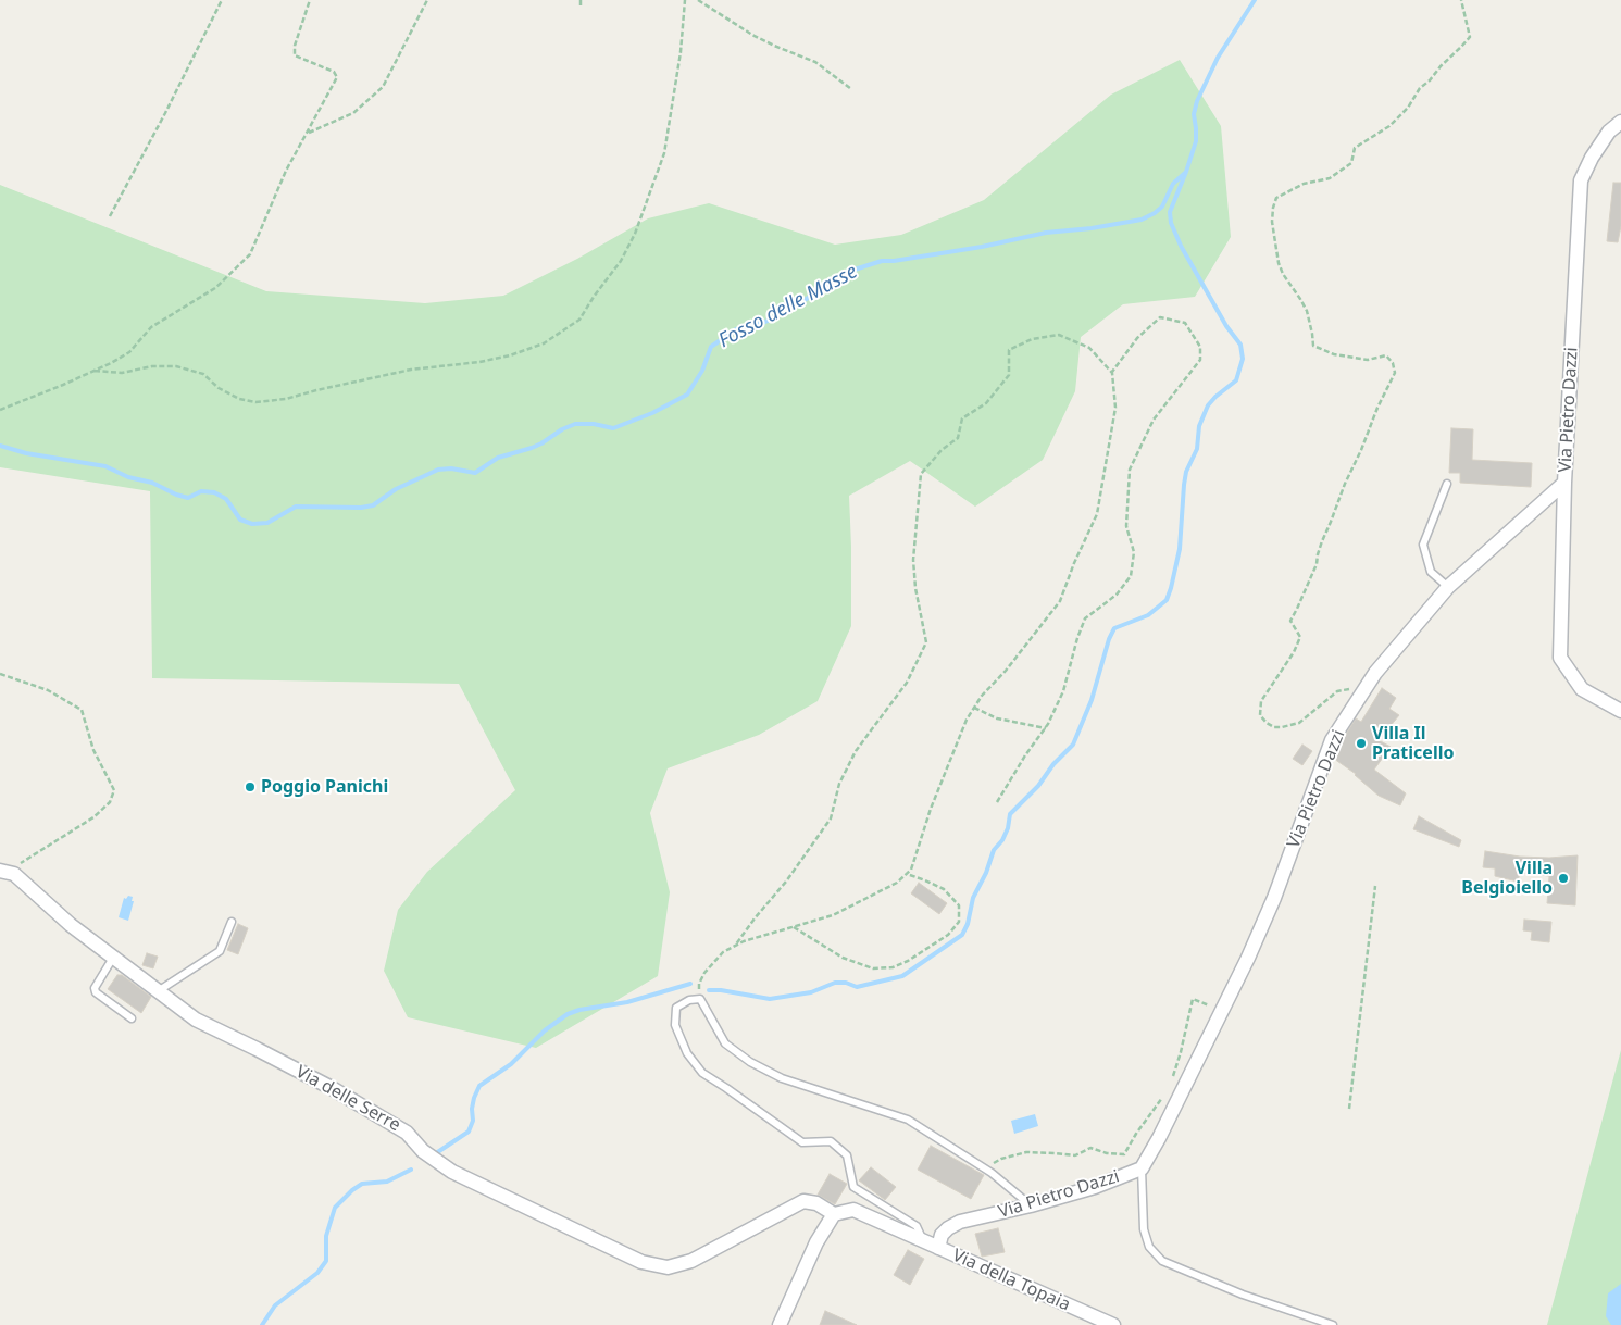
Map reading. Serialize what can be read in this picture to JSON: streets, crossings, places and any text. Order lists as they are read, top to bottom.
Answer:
{
  "streets": {
    "street": ["Via Pietro Dazzi", "Via delle Serre", "Via della Topaia"]
  },
  "crossings": [
    ["Via Pietro Dazzi", "Via della Topaia"],
    ["Via delle Serre", "Via della Topaia"]
  ],
  "water": ["Fosso delle Masse"],
  "places": ["Villa Il Praticello", "Poggio Panichi", "Villa Belgioiello"]
}
